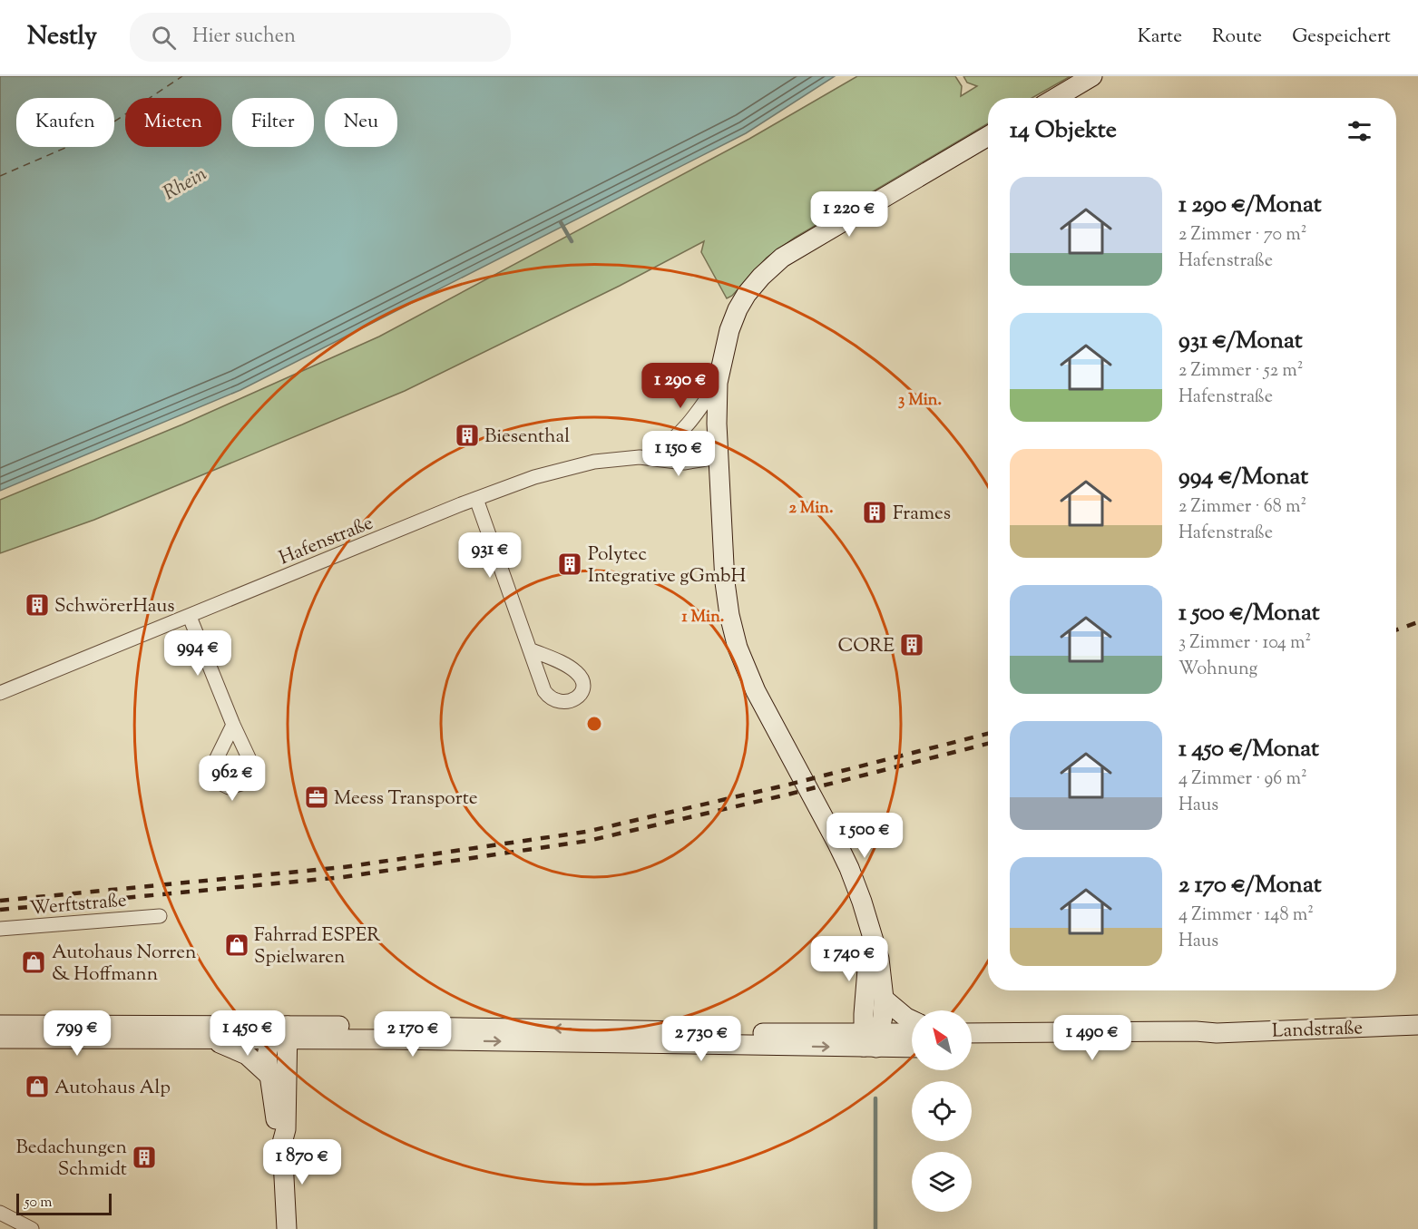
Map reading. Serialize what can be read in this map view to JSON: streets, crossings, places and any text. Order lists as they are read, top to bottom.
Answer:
{
  "streets": {
    "street": ["Hafenstraße", "Werftstraße", "Landstraße"]
  },
  "water": ["Rhein"],
  "places": {
    "building": [
      "Biesenthal",
      "Frames",
      "Polytec Integrative gGmbH",
      "SchwörerHaus",
      "CORE",
      "Bedachungen Schmidt"
    ],
    "office": ["Meess Transporte"],
    "shop": ["Fahrrad ESPER Spielwaren", "Autohaus Norren & Hoffmann", "Autohaus Alp"]
  },
  "scale_bar": "50 m",
  "north": "top left",
  "page": {
    "header": "Nestly",
    "search": "Hier suchen",
    "nav": ["Karte", "Route", "Gespeichert"],
    "chip": [
      "Kaufen",
      "Mieten",
      "Filter",
      "Neu"
    ],
    "heading": "14 Objekte",
    "list": [
      {
        "name": "1 290 €/Monat",
        "note": "2 Zimmer · 70 m² · Hafenstraße"
      },
      {
        "name": "931 €/Monat",
        "note": "2 Zimmer · 52 m² · Hafenstraße"
      },
      {
        "name": "994 €/Monat",
        "note": "2 Zimmer · 68 m² · Hafenstraße"
      },
      {
        "name": "1 500 €/Monat",
        "note": "3 Zimmer · 104 m² · Wohnung"
      },
      {
        "name": "1 450 €/Monat",
        "note": "4 Zimmer · 96 m² · Haus"
      },
      {
        "name": "2 170 €/Monat",
        "note": "4 Zimmer · 148 m² · Haus"
      }
    ],
    "price": [
      "1 220 €",
      "1 290 €",
      "1 150 €",
      "931 €",
      "994 €",
      "962 €",
      "1 500 €",
      "1 740 €",
      "799 €",
      "1 450 €",
      "2 170 €",
      "1 490 €",
      "2 730 €",
      "1 870 €"
    ],
    "scale": "50 m"
  },
  "rings": ["3 Min.", "2 Min.", "1 Min."]
}
